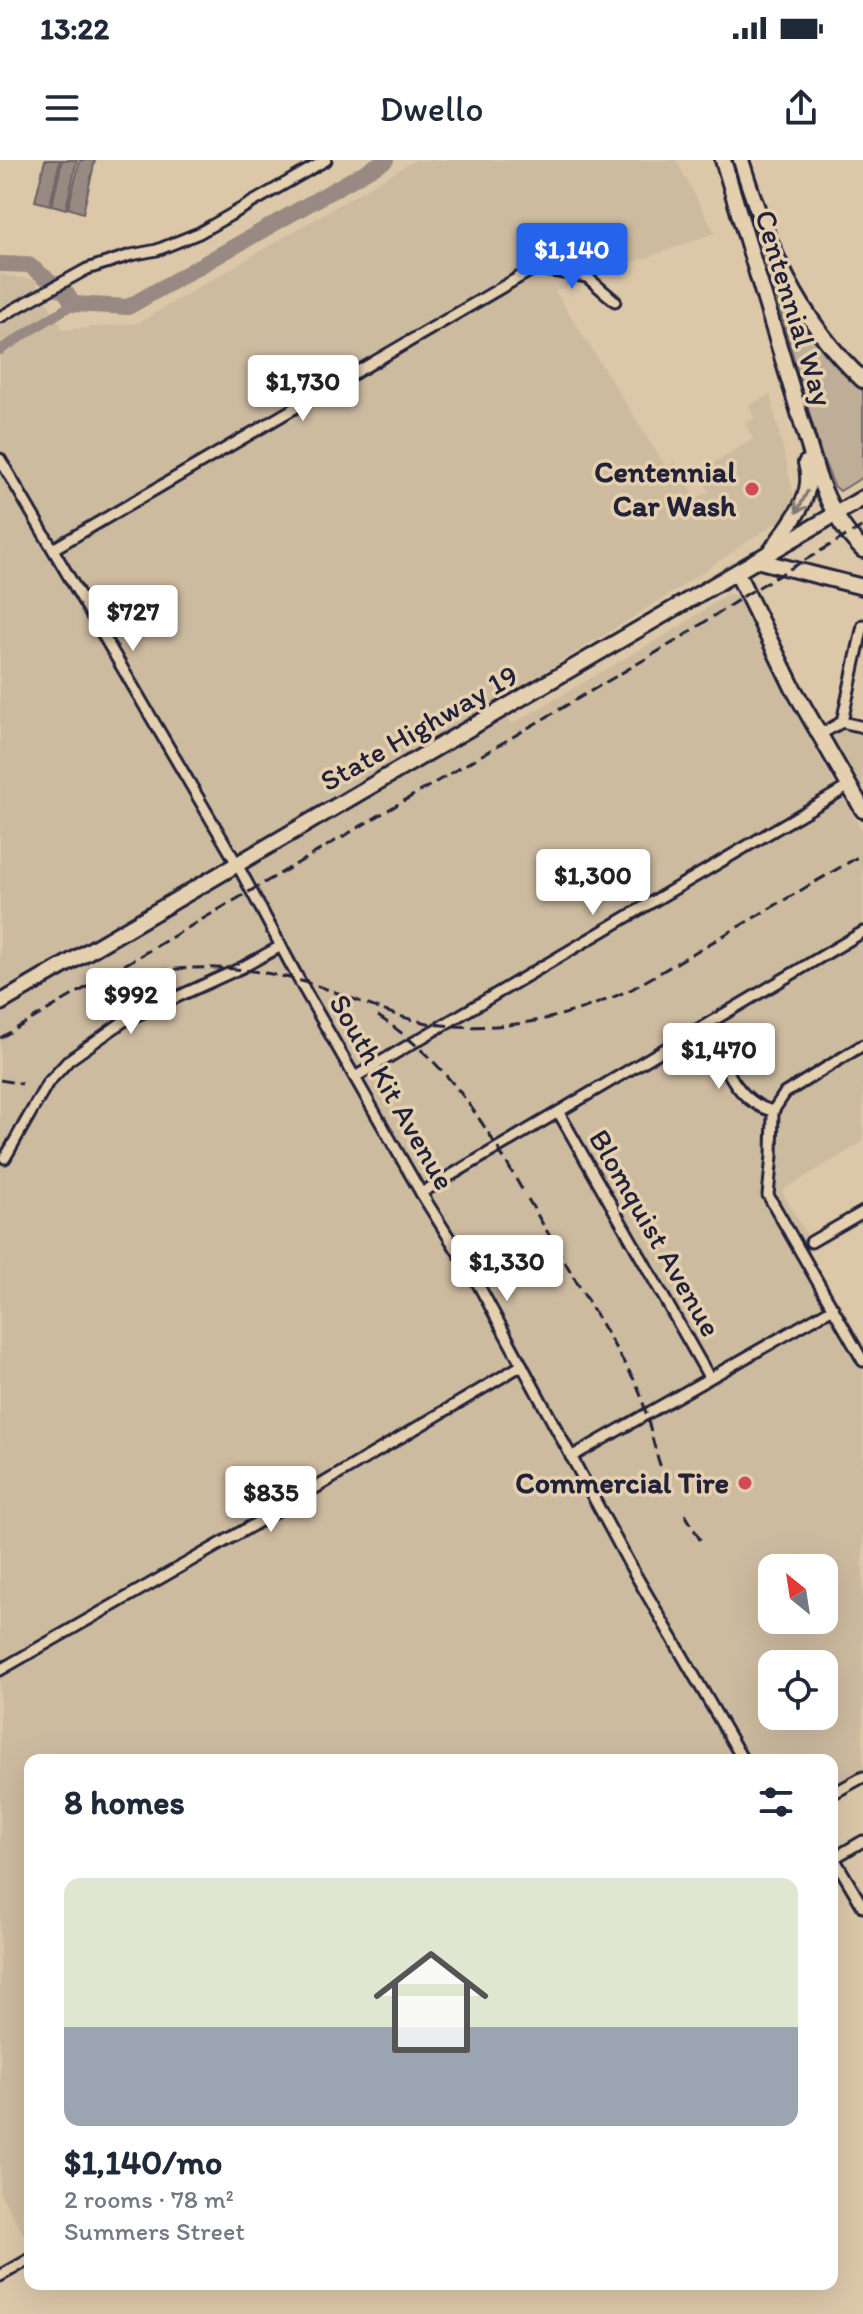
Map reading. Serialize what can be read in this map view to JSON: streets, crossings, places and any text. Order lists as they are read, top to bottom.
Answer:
{
  "streets": {
    "main road": ["Centennial Way", "State Highway 19"],
    "street": ["South Kit Avenue", "Blomquist Avenue"]
  },
  "crossings": [
    ["Centennial Way", "State Highway 19"],
    ["State Highway 19", "South Kit Avenue"]
  ],
  "places": ["Centennial Car Wash", "Commercial Tire"],
  "north": "top left",
  "page": {
    "status": "13:22",
    "header": "Dwello",
    "price": [
      "$1,140",
      "$1,730",
      "$727",
      "$1,300",
      "$992",
      "$1,470",
      "$1,330",
      "$835"
    ],
    "heading": "8 homes",
    "list": [
      {
        "name": "$1,140/mo",
        "note": "2 rooms · 78 m² · Summers Street"
      }
    ]
  }
}
